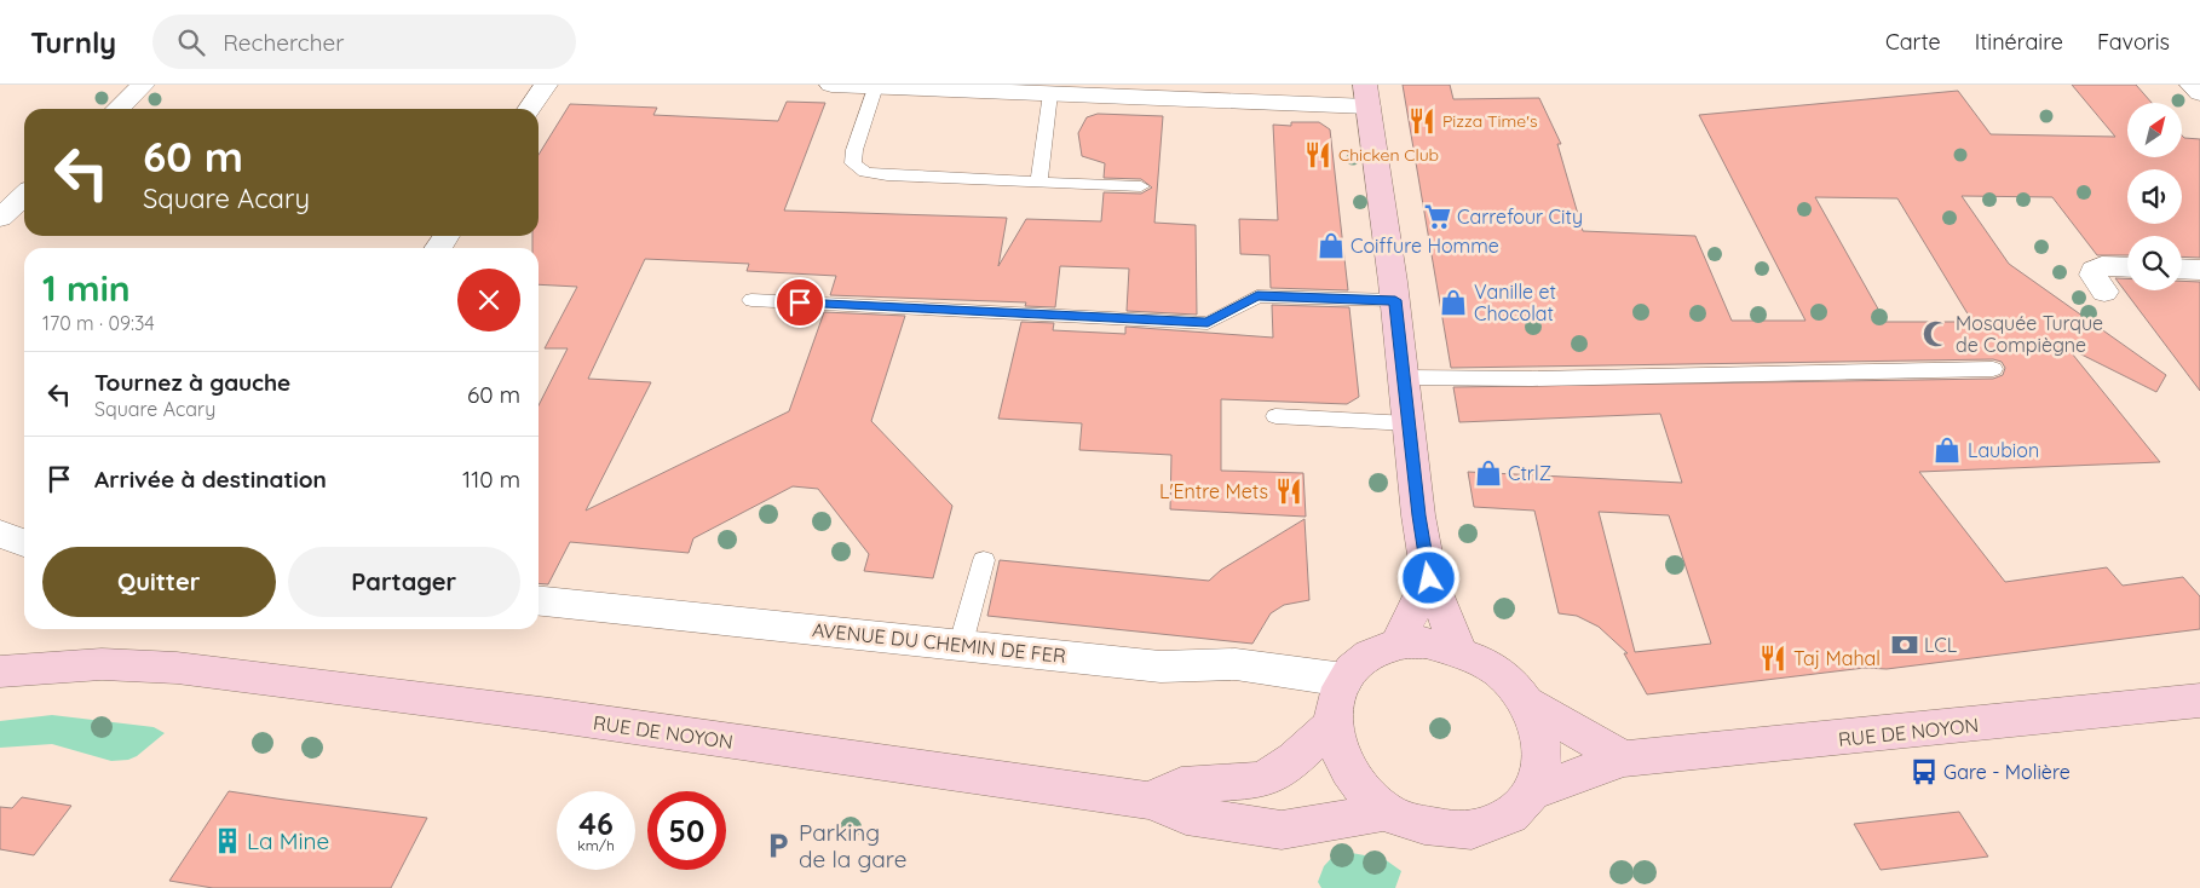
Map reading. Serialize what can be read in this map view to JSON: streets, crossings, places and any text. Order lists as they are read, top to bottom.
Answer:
{
  "streets": {
    "main road": ["RUE DE NOYON"],
    "street": ["AVENUE DU CHEMIN DE FER"]
  },
  "crossings": [
    ["AVENUE DU CHEMIN DE FER", "RUE DE NOYON"]
  ],
  "places": {
    "restaurant": [
      "Pizza Time's",
      "Chicken Club",
      "L'Entre Mets",
      "Taj Mahal"
    ],
    "supermarket": ["Carrefour City"],
    "shop": [
      "Coiffure Homme",
      "Vanille et Chocolat",
      "Laubion",
      "CtrlZ"
    ],
    "mosque": ["Mosquée Turque de Compiègne"],
    "bank": ["LCL"],
    "bus stop": ["Gare - Molière"],
    "building": ["La Mine"],
    "parking": ["Parking de la gare"]
  },
  "north": "top right",
  "page": {
    "header": "Turnly",
    "search": "Rechercher",
    "nav": ["Carte", "Itinéraire", "Favoris"],
    "turn": ["60 m", "Square Acary"],
    "heading": ["1 min", "170 m · 09:34"],
    "list": [
      {
        "name": "Tournez à gauche",
        "note": "Square Acary",
        "value": "60 m"
      },
      {
        "name": "Arrivée à destination",
        "value": "110 m"
      }
    ],
    "buttons": ["Quitter", "Partager"],
    "speed": "46 km/h",
    "limit": "50"
  }
}
